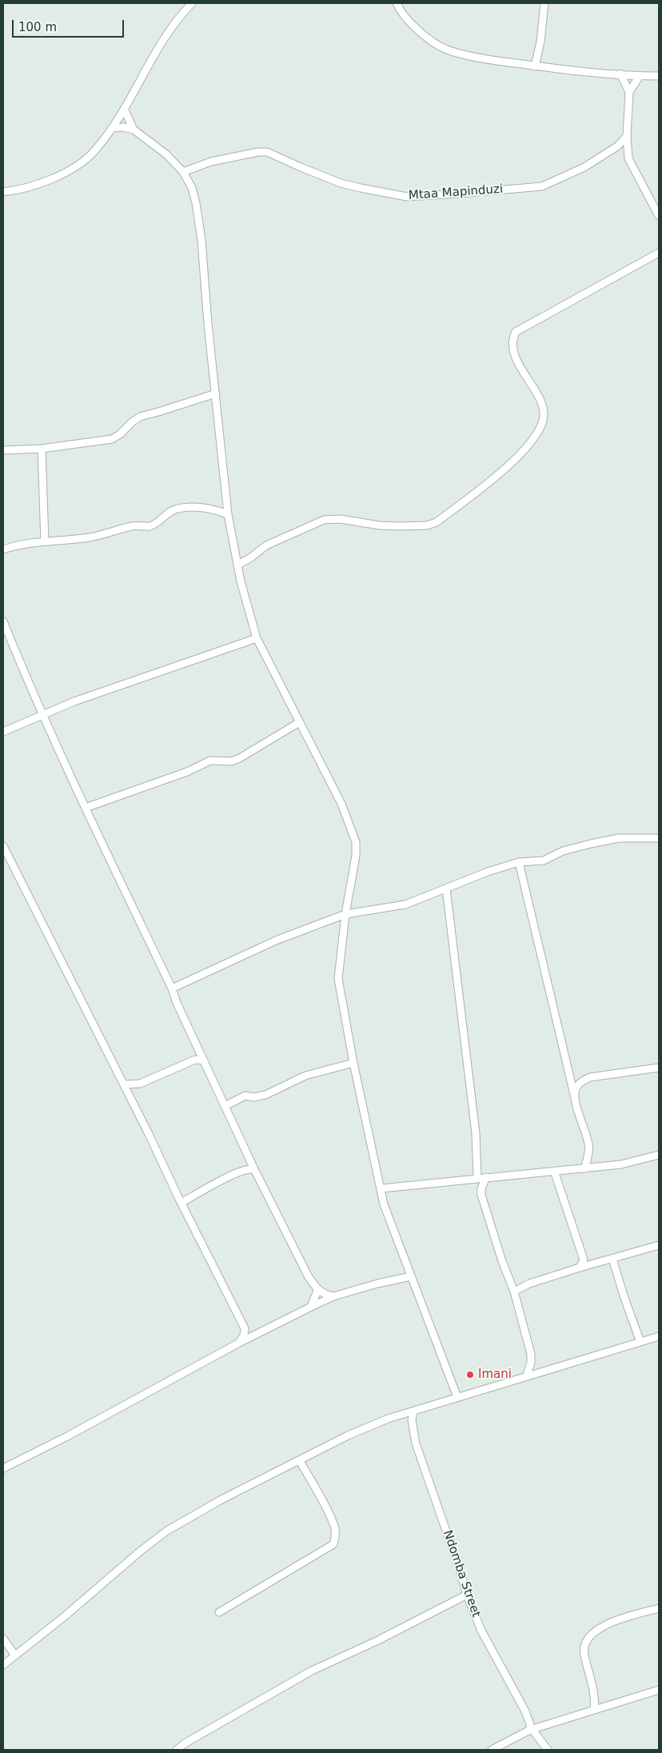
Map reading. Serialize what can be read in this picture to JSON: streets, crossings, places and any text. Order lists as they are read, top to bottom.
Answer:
{
  "streets": {
    "street": ["Mtaa Mapinduzi", "Ndomba Street"]
  },
  "places": ["Imani"],
  "scale_bar": "100 m"
}
